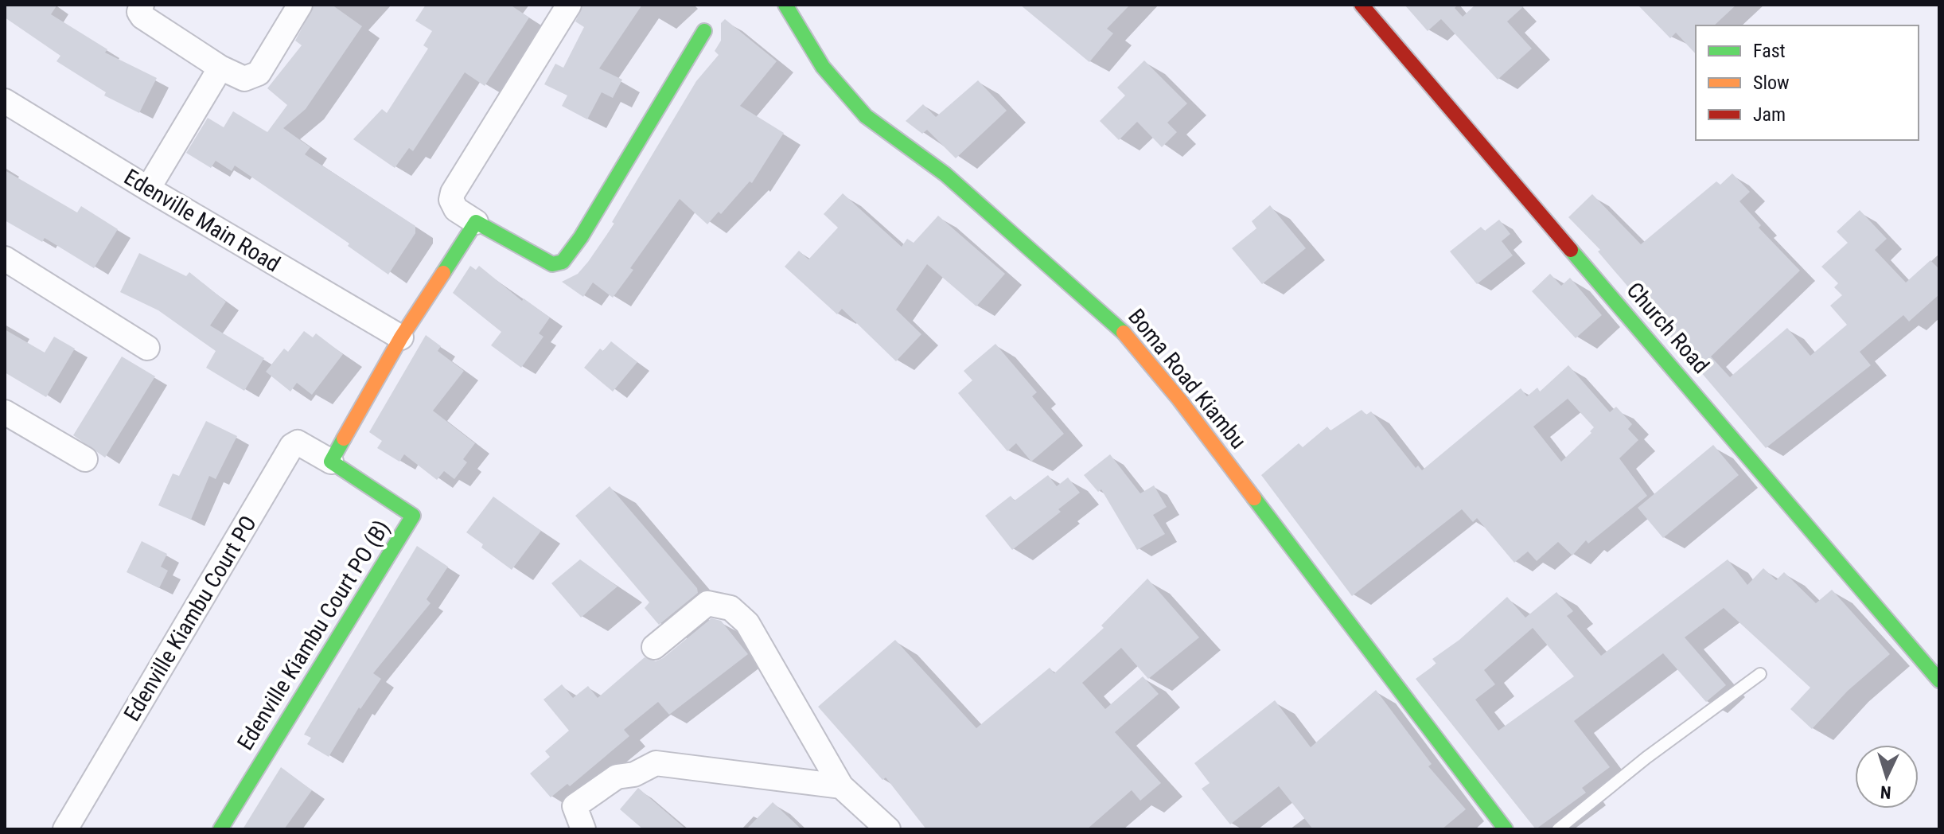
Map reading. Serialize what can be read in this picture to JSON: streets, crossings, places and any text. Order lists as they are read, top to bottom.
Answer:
{
  "streets": {
    "street": [
      "Edenville Main Road",
      "Church Road",
      "Boma Road Kiambu",
      "Edenville Kiambu Court PO",
      "Edenville Kiambu Court PO (B)"
    ]
  },
  "crossings": [
    ["Edenville Kiambu Court PO", "Edenville Kiambu Court PO (B)"]
  ],
  "legend": ["Fast", "Slow", "Jam"],
  "north": "bottom"
}
